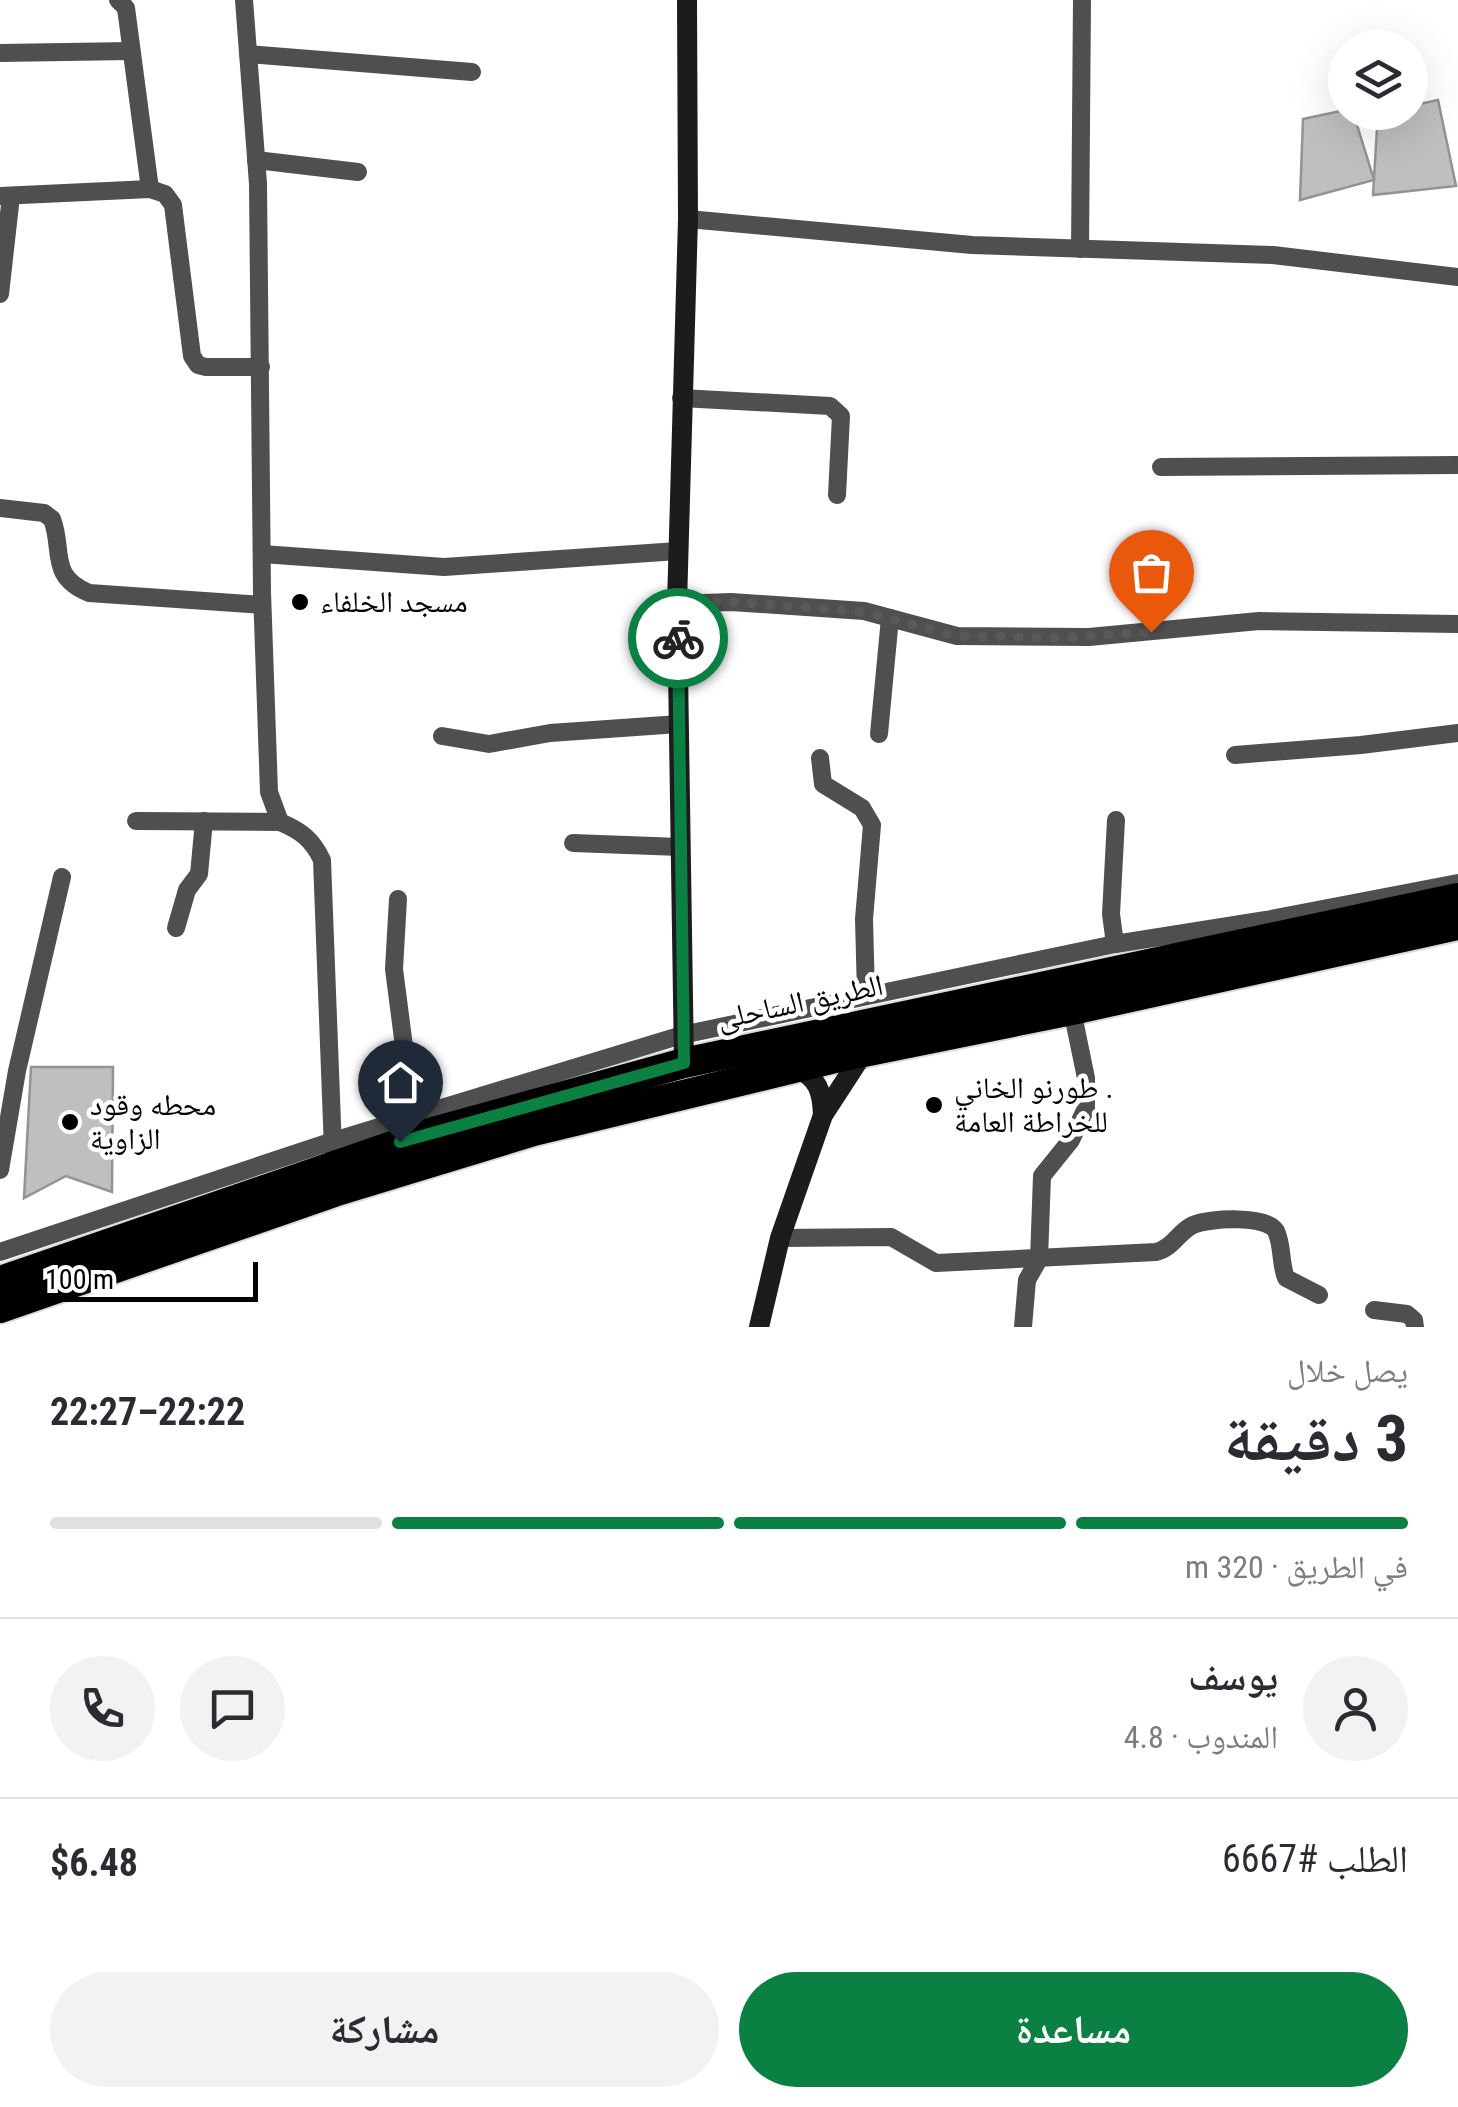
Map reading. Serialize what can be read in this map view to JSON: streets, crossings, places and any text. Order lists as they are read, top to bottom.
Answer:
{
  "streets": {
    "highway": ["الطريق الساحلى"]
  },
  "places": ["مسجد الخلفاء", "طورنو الخاني . للخراطة العامة", "محطه وقود الزاوية"],
  "scale_bar": "100 m",
  "page": {
    "scale": "100 m",
    "heading": ["3 دقيقة", "يصل خلال", "22:22–22:27"],
    "panel": [
      "يوسف",
      "المندوب · 4.8",
      "الطلب #6667",
      "$6.48"
    ],
    "bar": "في الطريق · 320 m",
    "buttons": ["مساعدة", "مشاركة"]
  }
}
